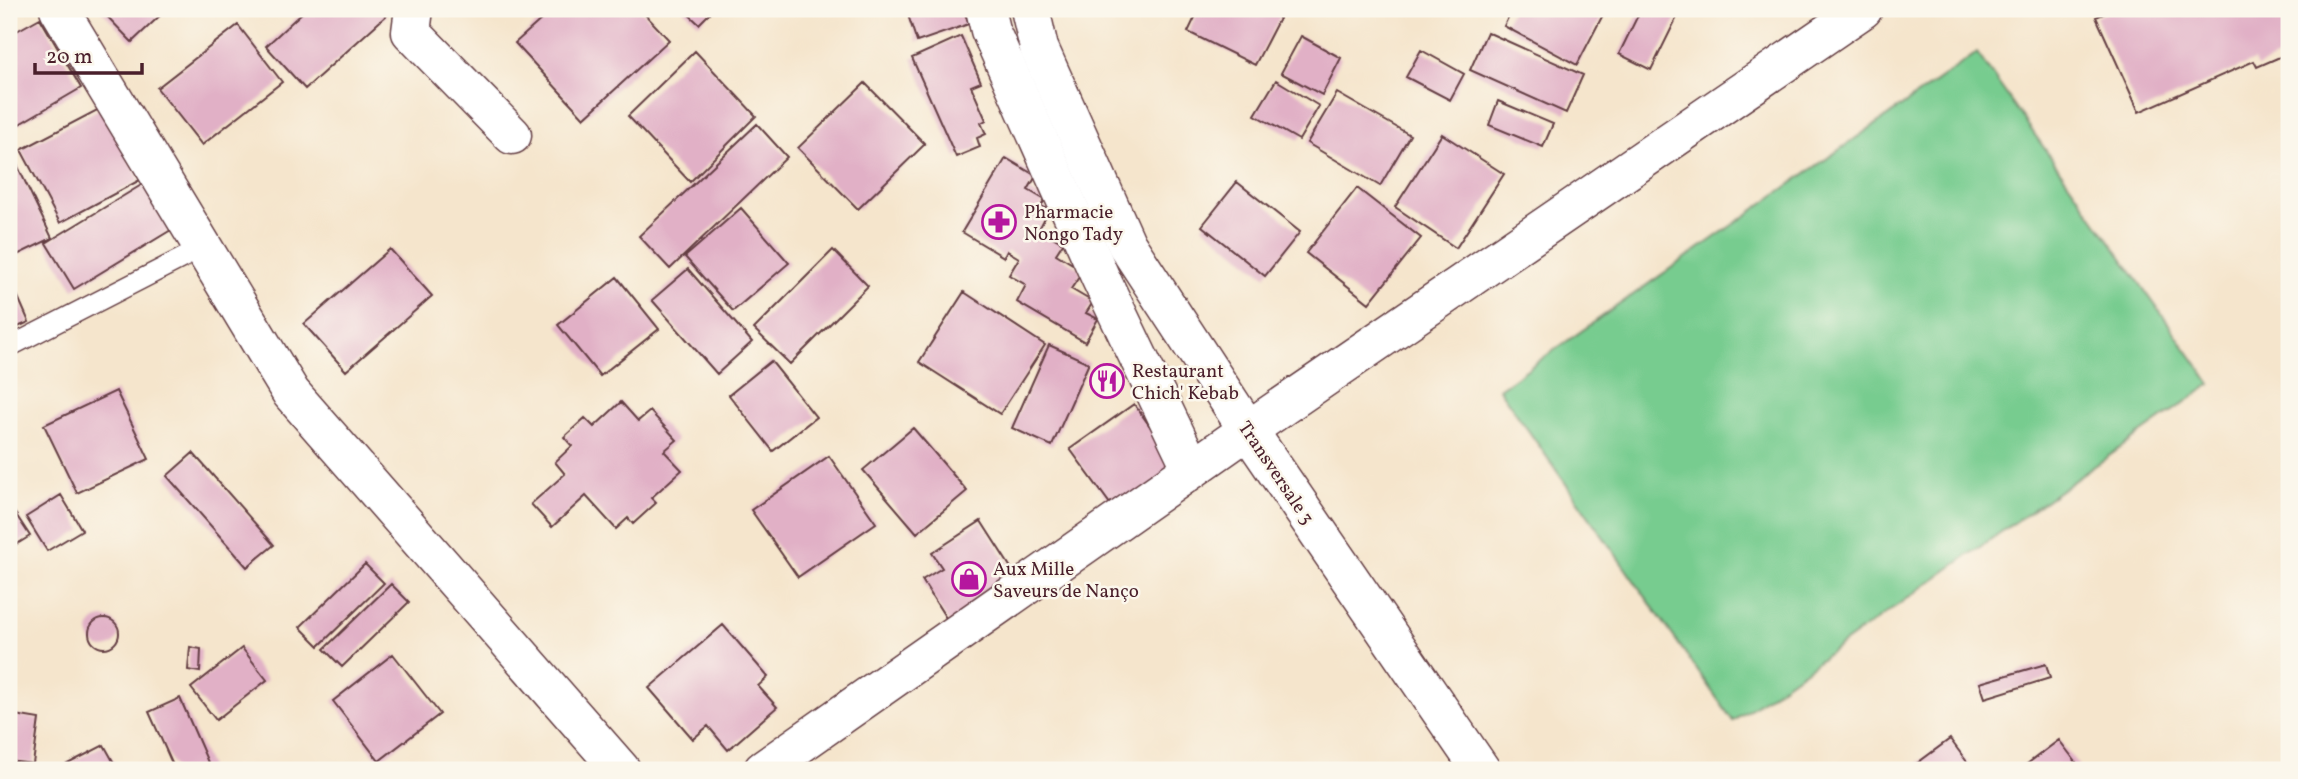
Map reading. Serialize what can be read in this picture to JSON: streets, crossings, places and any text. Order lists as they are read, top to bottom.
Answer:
{
  "streets": {
    "street": ["Transversale 3"]
  },
  "places": {
    "pharmacy": ["Pharmacie Nongo Tady"],
    "restaurant": ["Restaurant Chich' Kebab"],
    "shop": ["Aux Mille Saveurs de Nanço"]
  },
  "scale_bar": "20 m"
}
